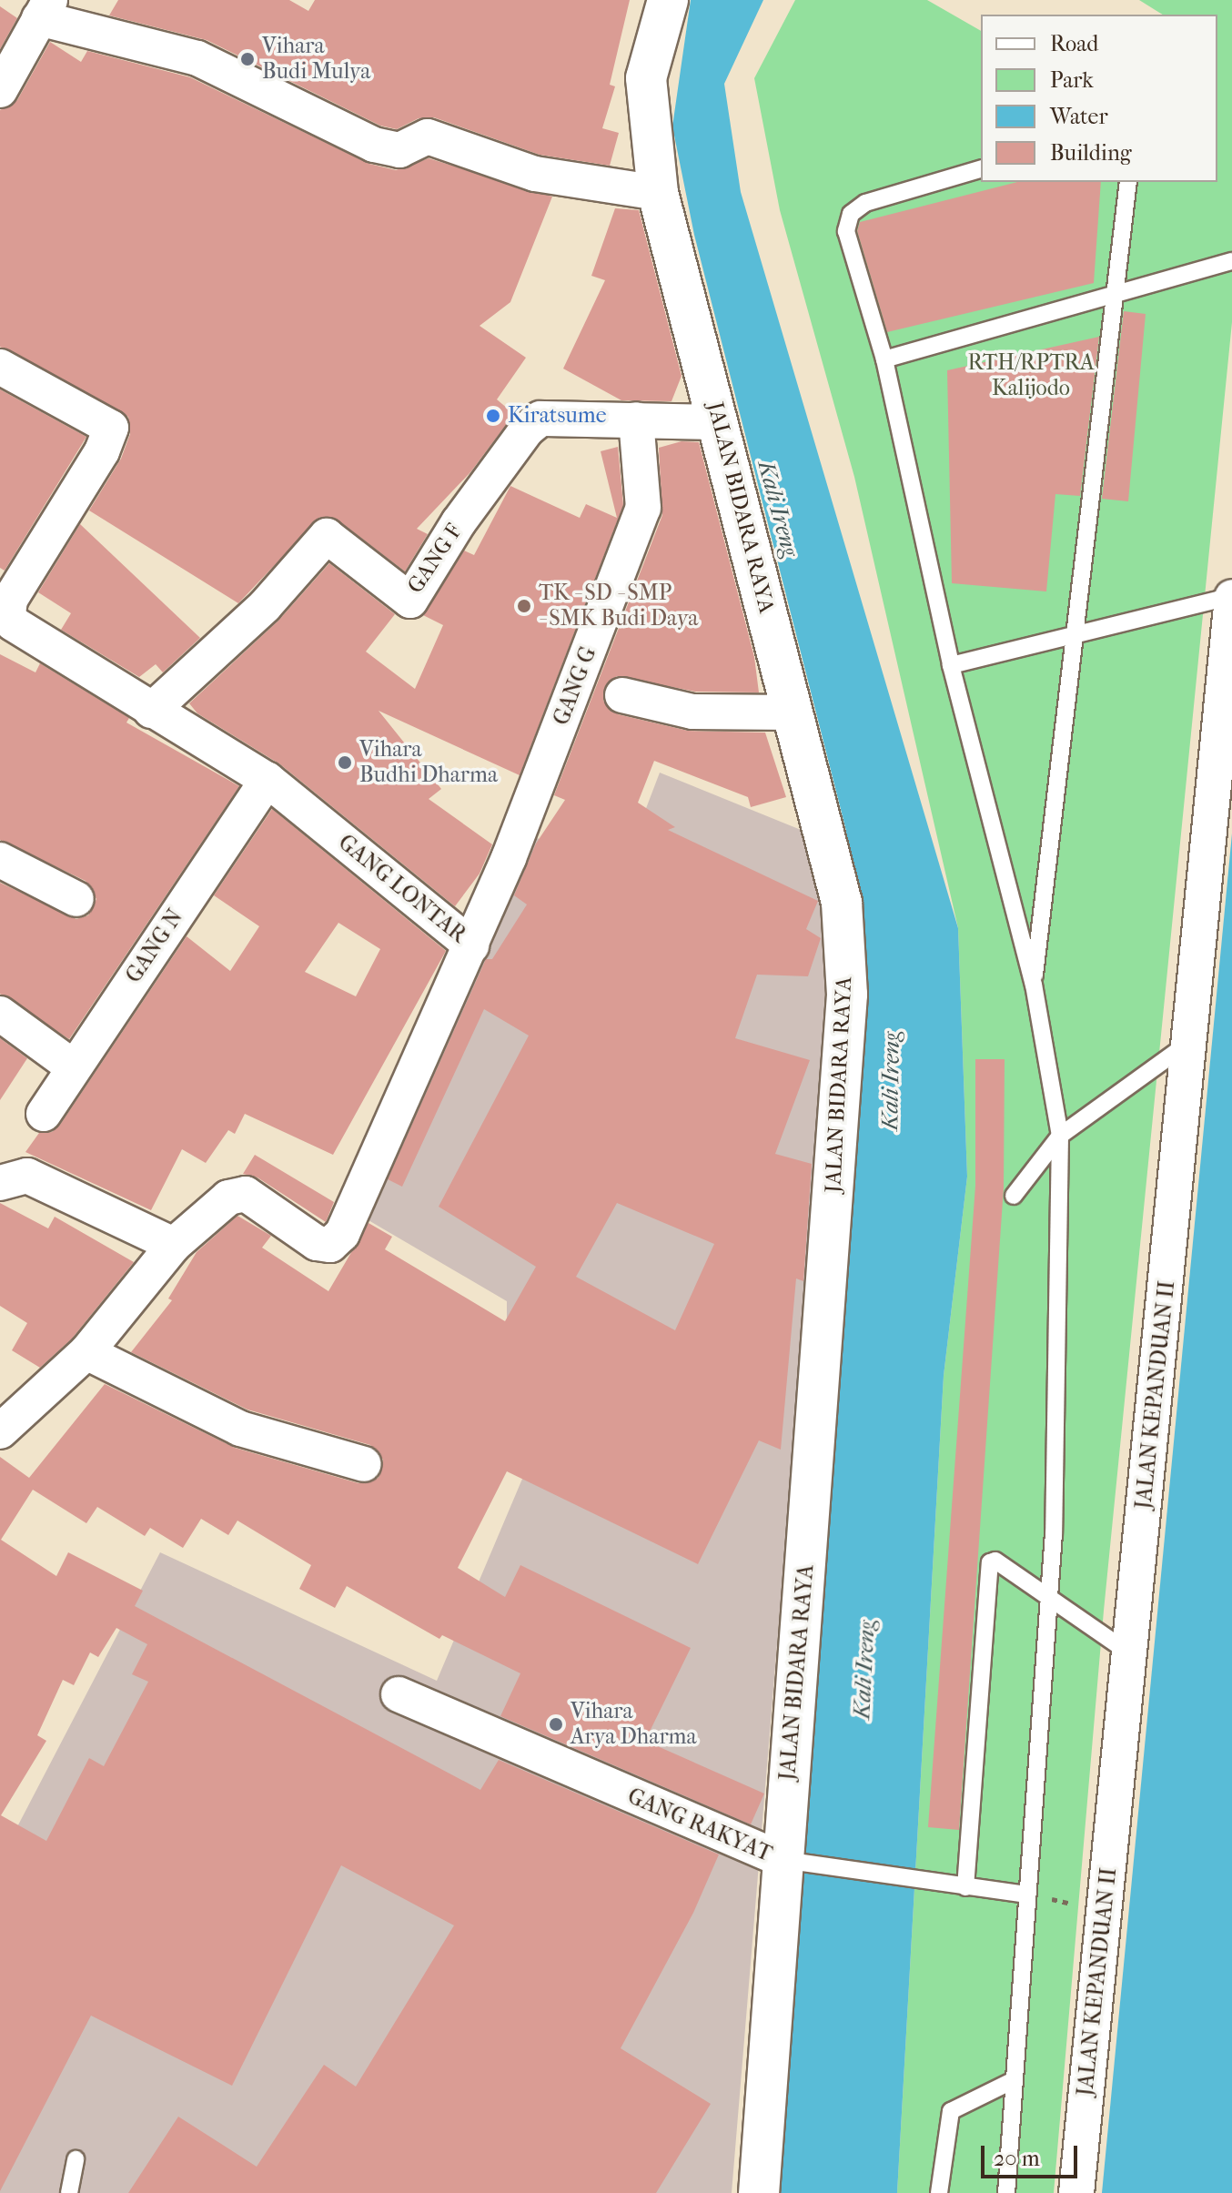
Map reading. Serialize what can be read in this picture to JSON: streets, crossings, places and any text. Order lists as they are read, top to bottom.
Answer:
{
  "streets": {
    "street": [
      "JALAN BIDARA RAYA",
      "GANG F",
      "GANG G",
      "GANG LONTAR",
      "GANG N",
      "JALAN KEPANDUAN II",
      "GANG RAKYAT"
    ]
  },
  "crossings": [
    ["JALAN BIDARA RAYA", "GANG F"],
    ["JALAN BIDARA RAYA", "GANG RAKYAT"],
    ["GANG F", "GANG G"],
    ["GANG F", "GANG LONTAR"],
    ["GANG G", "GANG LONTAR"],
    ["GANG LONTAR", "GANG N"]
  ],
  "water": ["Kali Ireng"],
  "parks": ["RTH/RPTRA Kalijodo"],
  "places": [
    "Vihara Budi Mulya",
    "Kiratsume",
    "TK - SD - SMP - SMK Budi Daya",
    "Vihara Budhi Dharma",
    "Vihara Arya Dharma"
  ],
  "legend": [
    "Road",
    "Park",
    "Water",
    "Building"
  ],
  "scale_bar": "20 m"
}
